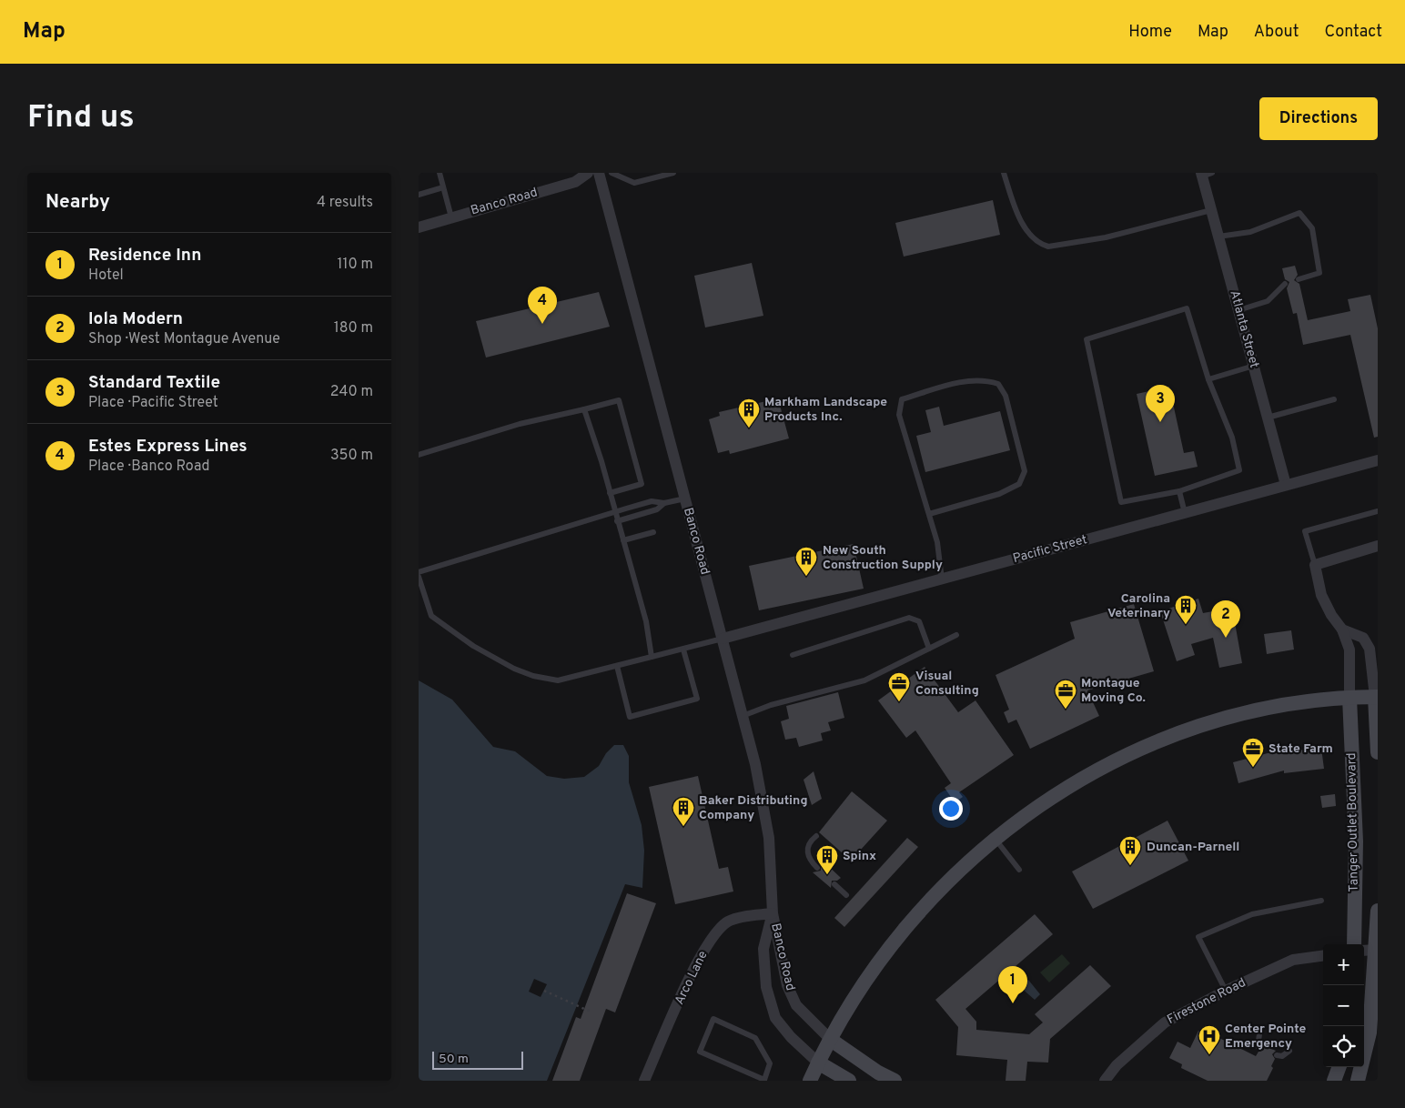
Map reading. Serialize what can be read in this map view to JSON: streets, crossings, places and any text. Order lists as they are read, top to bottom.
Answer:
{
  "streets": {
    "main road": ["Tanger Outlet Boulevard"],
    "street": [
      "Banco Road",
      "Atlanta Street",
      "Pacific Street",
      "Arco Lane",
      "Firestone Road"
    ]
  },
  "crossings": [
    ["Banco Road", "Pacific Street"],
    ["Banco Road", "Arco Lane"],
    ["Atlanta Street", "Pacific Street"]
  ],
  "places": {
    "building": [
      "Markham Landscape Products Inc.",
      "New South Construction Supply",
      "Carolina Veterinary",
      "Baker Distributing Company",
      "Duncan-Parnell",
      "Spinx"
    ],
    "office": ["Visual Consulting", "Montague Moving Co.", "State Farm"],
    "hospital": ["Center Pointe Emergency"]
  },
  "scale_bar": "50 m",
  "page": {
    "header": "Map",
    "nav": [
      "Home",
      "Map",
      "About",
      "Contact"
    ],
    "buttons": "Directions",
    "title": "Find us",
    "heading": ["Nearby", "4 results"],
    "list": [
      {
        "mark": "1",
        "name": "Residence Inn",
        "note": "Hotel",
        "value": "110 m"
      },
      {
        "mark": "2",
        "name": "Iola Modern",
        "note": "Shop · West Montague Avenue",
        "value": "180 m"
      },
      {
        "mark": "3",
        "name": "Standard Textile",
        "note": "Place · Pacific Street",
        "value": "240 m"
      },
      {
        "mark": "4",
        "name": "Estes Express Lines",
        "note": "Place · Banco Road",
        "value": "350 m"
      }
    ],
    "pins": [
      "4",
      "3",
      "2",
      "1"
    ],
    "map_buttons": ["+", "−"],
    "scale": "50 m"
  }
}
